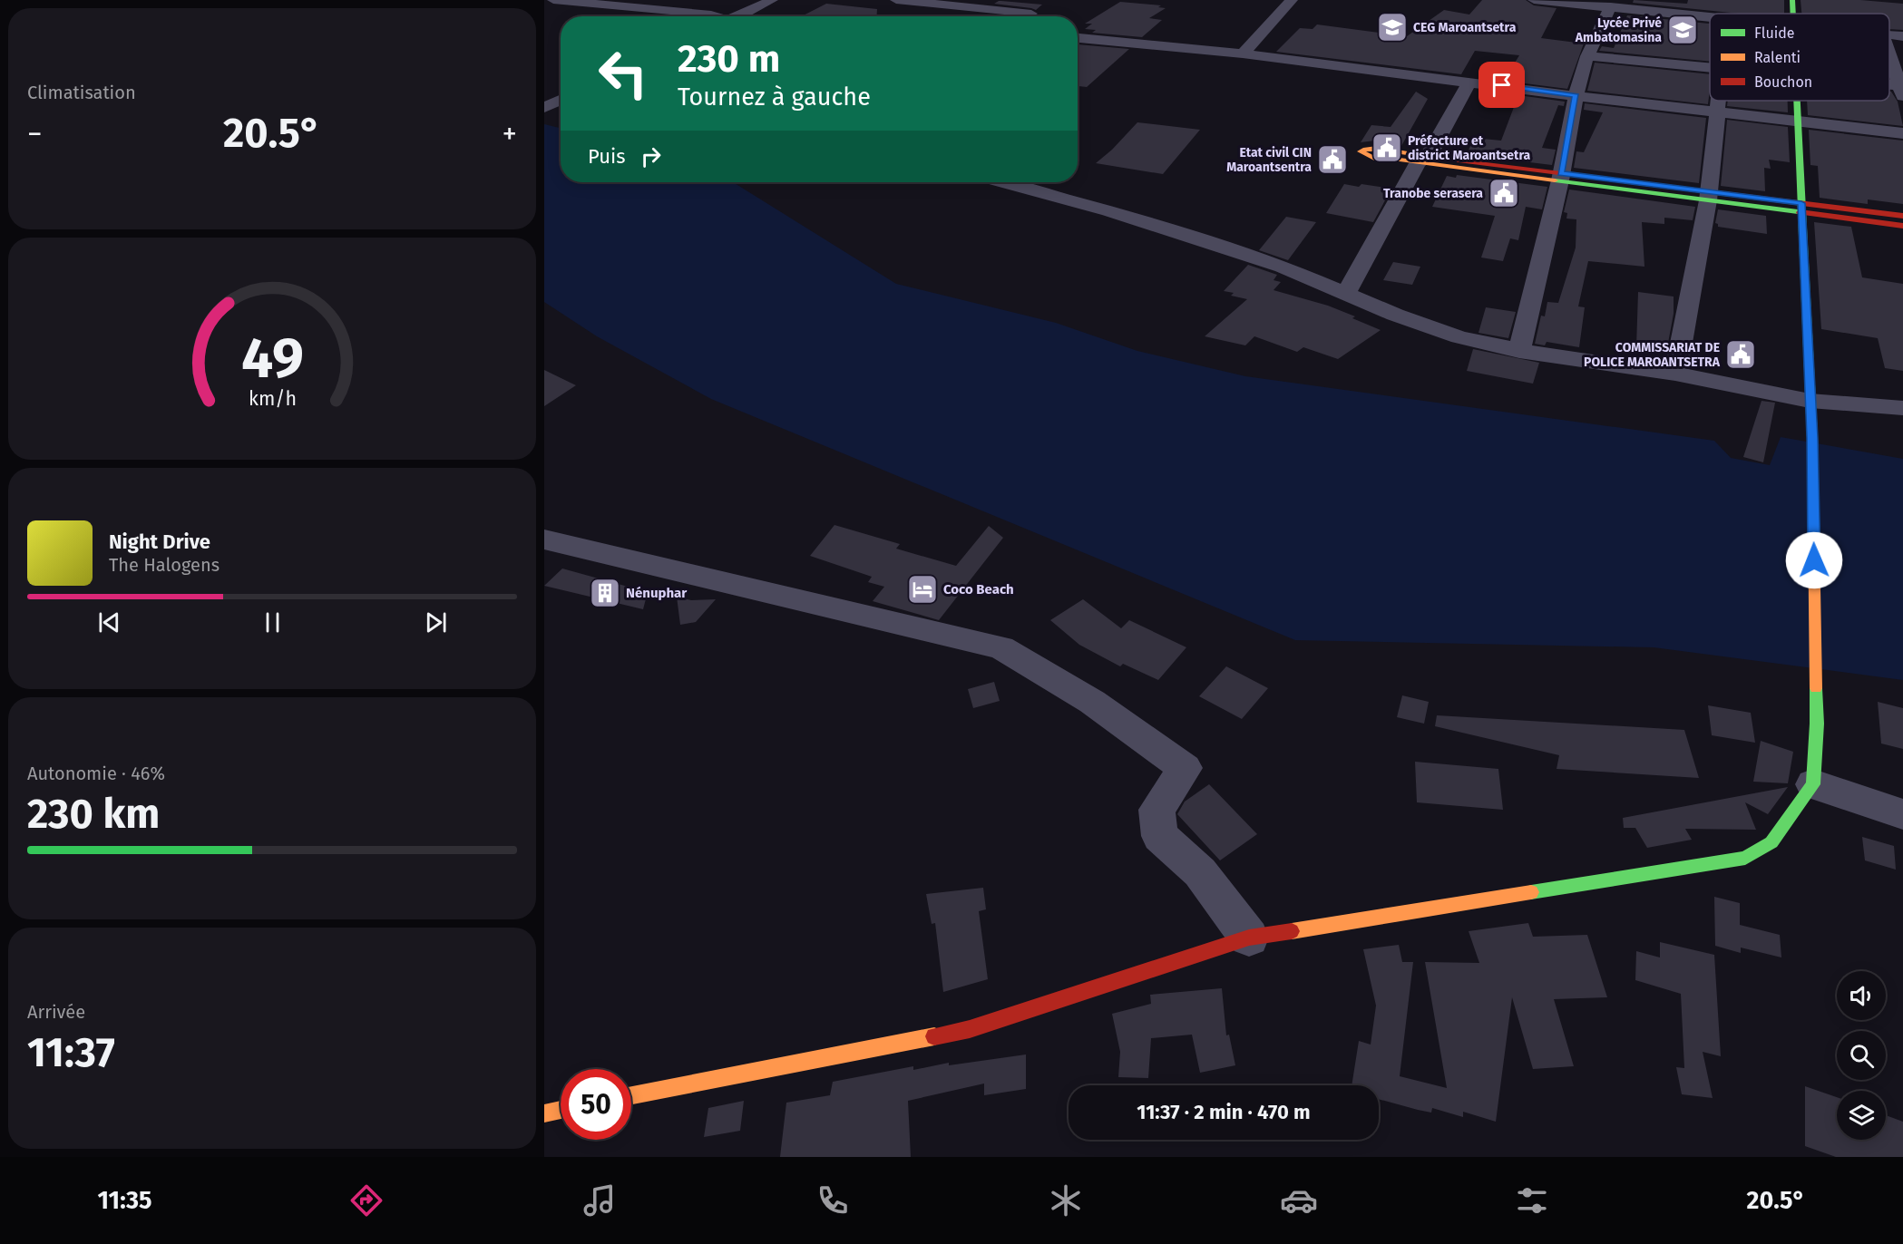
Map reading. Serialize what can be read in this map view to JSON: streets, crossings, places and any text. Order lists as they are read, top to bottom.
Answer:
{
  "places": {
    "school or university": ["CEG Maroantsetra", "Lycée Privé Ambatomasina"],
    "public building": [
      "Préfecture et district Maroantsetra",
      "Etat civil CIN Maroantsentra",
      "Tranobe serasera",
      "COMMISSARIAT DE POLICE MAROANTSETRA"
    ],
    "hotel": ["Coco Beach"],
    "building": ["Nénuphar"]
  },
  "legend": ["Fluide", "Ralenti", "Bouchon"],
  "page": {
    "tile": [
      "Climatisation",
      ["Autonomie · 46%", "230 km"],
      ["Arrivée", "11:37"]
    ],
    "turn": ["230 m", "Tournez à gauche"],
    "heat": ["−", "20.5°", "+"],
    "then": "Puis",
    "song": ["Night Drive", "The Halogens"],
    "limit": "50",
    "trip": "11:37 · 2 min · 470 m",
    "tabs": ["11:35", "20.5°"],
    "gauge": ["49", "km/h"]
  }
}
